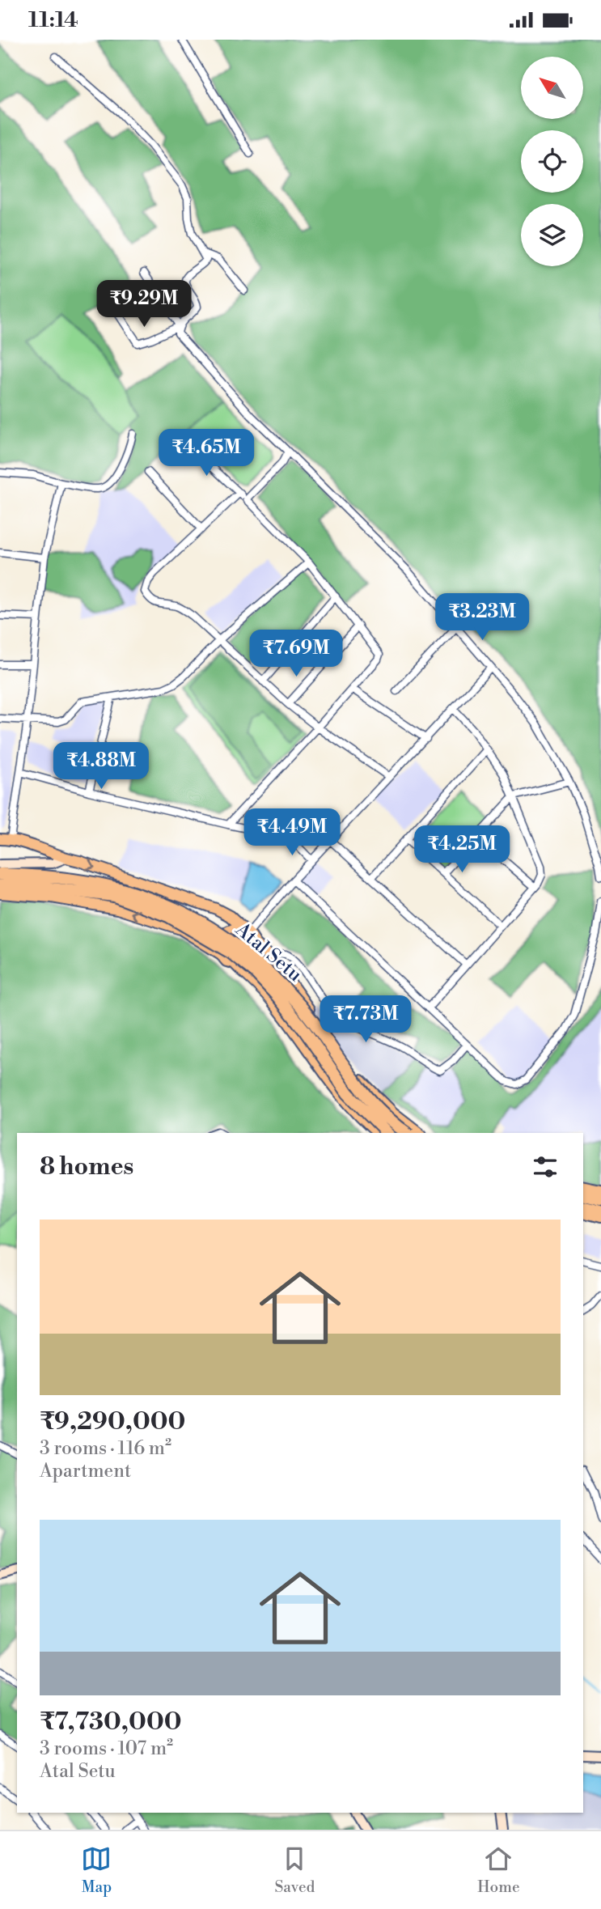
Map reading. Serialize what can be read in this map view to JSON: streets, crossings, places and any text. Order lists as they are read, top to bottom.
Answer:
{
  "streets": {
    "highway": ["Atal Setu"]
  },
  "north": "top left",
  "page": {
    "status": "11:14",
    "price": [
      "₹9.29M",
      "₹4.65M",
      "₹3.23M",
      "₹7.69M",
      "₹4.88M",
      "₹4.49M",
      "₹4.25M",
      "₹7.73M"
    ],
    "heading": "8 homes",
    "list": [
      {
        "name": "₹9,290,000",
        "note": "3 rooms · 116 m² · Apartment"
      },
      {
        "name": "₹7,730,000",
        "note": "3 rooms · 107 m² · Atal Setu"
      }
    ],
    "tabs": ["Map", "Saved", "Home"]
  }
}
